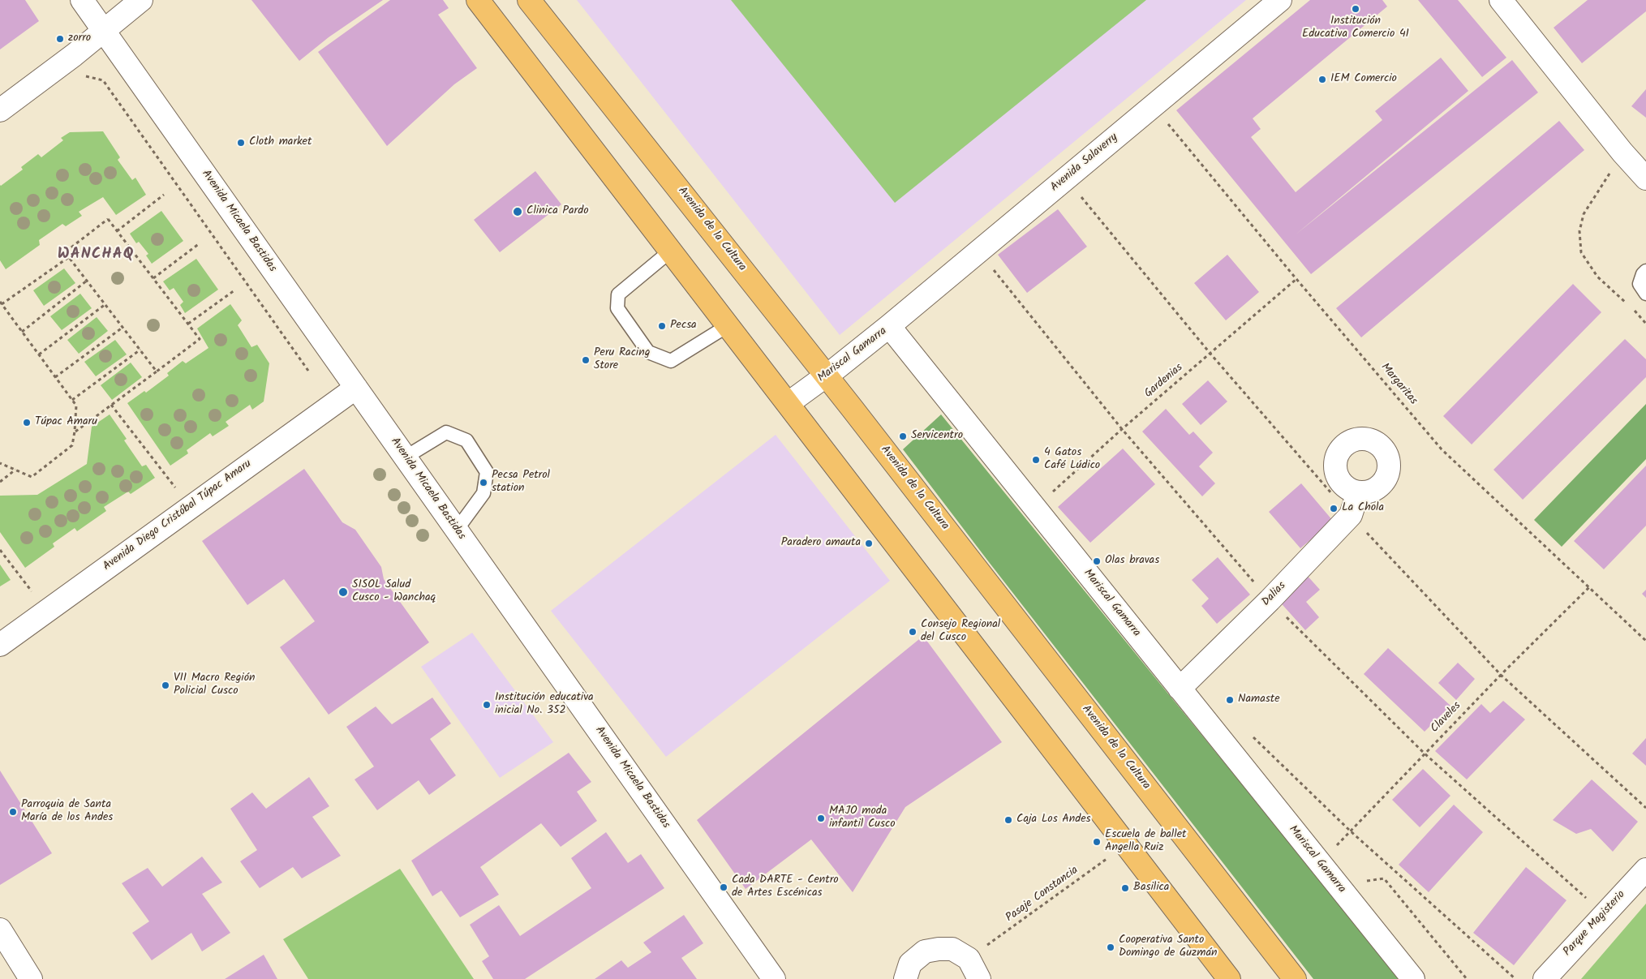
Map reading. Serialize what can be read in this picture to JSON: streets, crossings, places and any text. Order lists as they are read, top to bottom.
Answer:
{
  "streets": {
    "main road": ["Avenida de la Cultura"],
    "street": [
      "Avenida Salaverry",
      "Avenida Micaela Bastidas",
      "Mariscal Gamarra",
      "Avenida Diego Cristóbal Túpac Amaru",
      "Dalias",
      "Parque Magisterio"
    ],
    "path": [
      "Gardenias",
      "Margaritas",
      "Claveles",
      "Pasaje Constancia"
    ]
  },
  "crossings": [
    ["Avenida Salaverry", "Mariscal Gamarra"],
    ["Avenida Micaela Bastidas", "Avenida Diego Cristóbal Túpac Amaru"],
    ["Avenida de la Cultura", "Mariscal Gamarra"],
    ["Mariscal Gamarra", "Dalias"],
    ["Mariscal Gamarra", "Claveles"],
    ["Gardenias", "Margaritas"],
    ["Margaritas", "Claveles"]
  ],
  "districts": ["WANCHAQ"],
  "places": [
    "Institución Educativa Comercio 41",
    "zorro",
    "IEM Comercio",
    "Cloth market",
    "Clinica Pardo",
    "Pecsa",
    "Peru Racing Store",
    "Túpac Amaru",
    "Servicentro",
    "4 Gatos Café Lúdico",
    "Pecsa Petrol station",
    "La Chola",
    "Paradero amauta",
    "Olas bravas",
    "SISOL Salud Cusco - Wanchaq",
    "Consejo Regional del Cusco",
    "VII Macro Región Policial Cusco",
    "Namaste",
    "Institución educativa inicial No. 352",
    "Parroquia de Santa María de los Andes",
    "MAJO moda infantil Cusco",
    "Caja Los Andes",
    "Escuela de ballet Angella Ruiz",
    "Cada DARTE - Centro de Artes Escénicas",
    "Basilica",
    "Cooperativa Santo Domingo de Guzmán"
  ]
}
